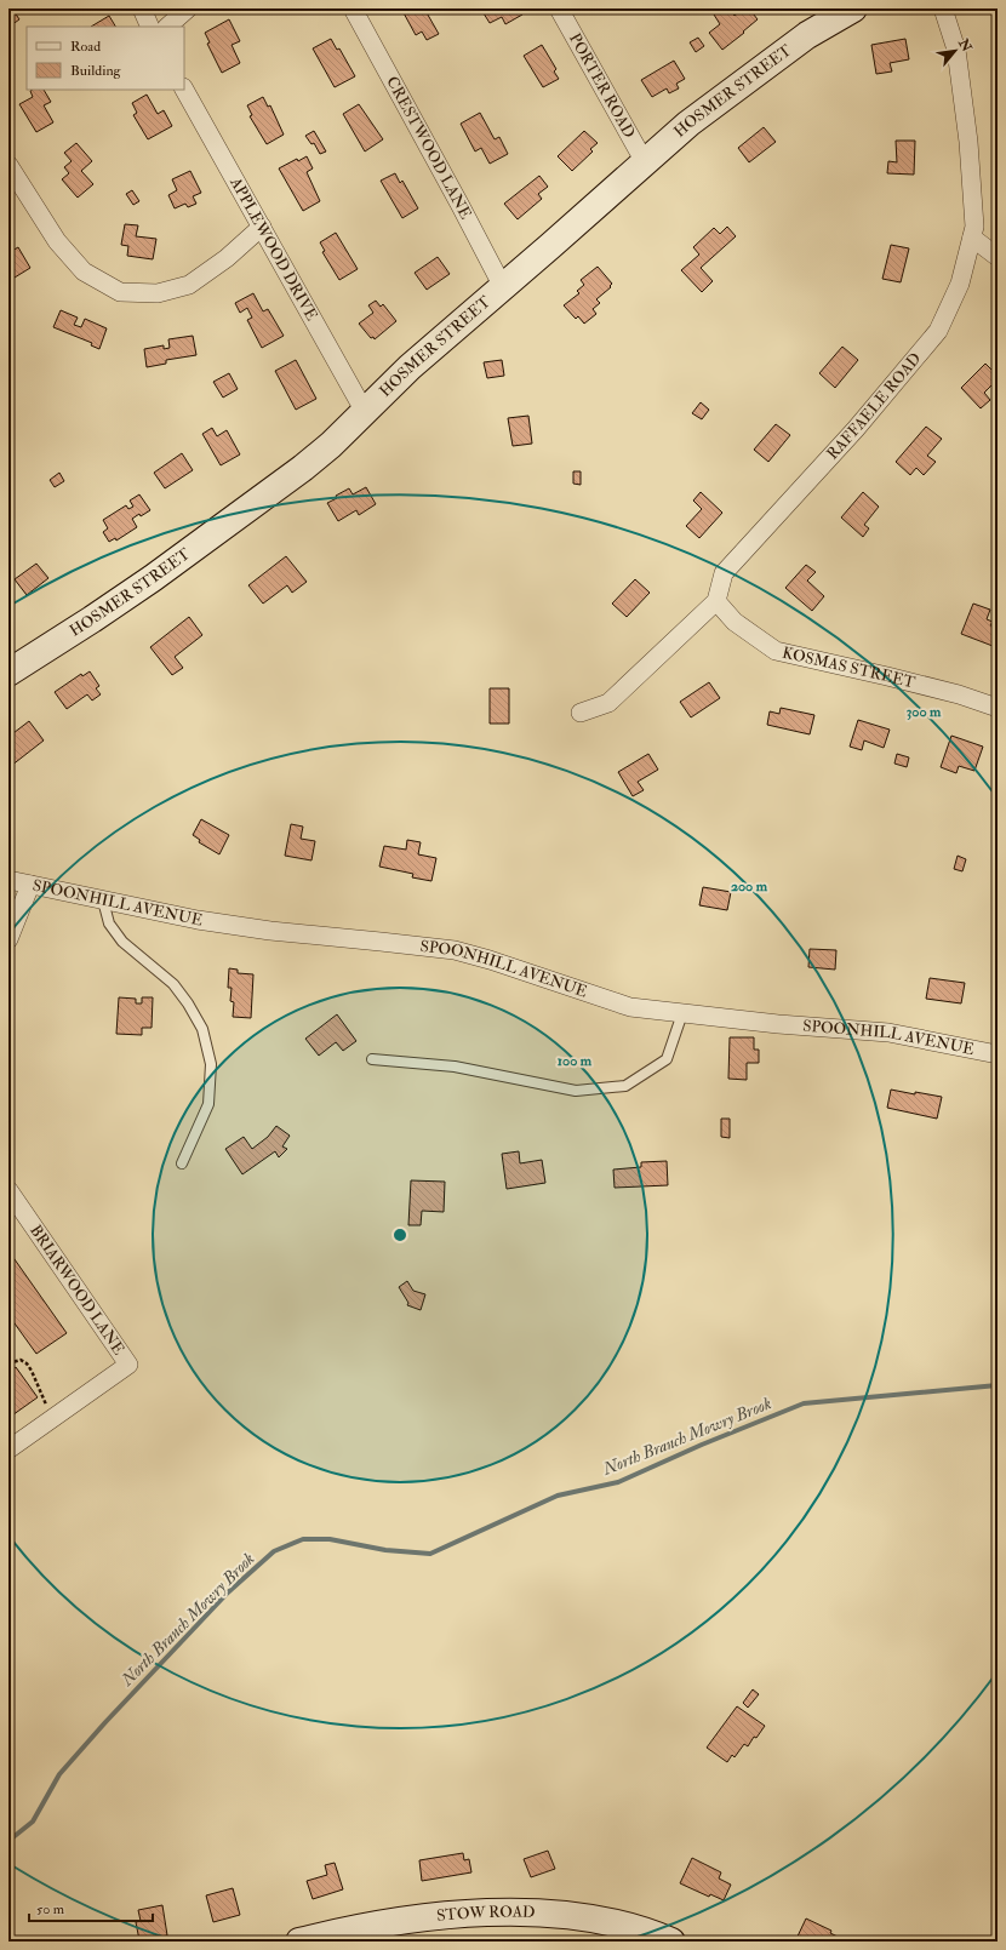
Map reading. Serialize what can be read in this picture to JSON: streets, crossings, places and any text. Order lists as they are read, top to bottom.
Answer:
{
  "streets": {
    "street": [
      "PORTER ROAD",
      "HOSMER STREET",
      "CRESTWOOD LANE",
      "APPLEWOOD DRIVE",
      "RAFFAELE ROAD",
      "KOSMAS STREET",
      "SPOONHILL AVENUE",
      "BRIARWOOD LANE",
      "STOW ROAD"
    ]
  },
  "crossings": [
    ["PORTER ROAD", "HOSMER STREET"],
    ["HOSMER STREET", "CRESTWOOD LANE"],
    ["HOSMER STREET", "APPLEWOOD DRIVE"],
    ["RAFFAELE ROAD", "KOSMAS STREET"]
  ],
  "water": ["North Branch Mowry Brook"],
  "legend": ["Road", "Building"],
  "scale_bar": "50 m",
  "north": "top right",
  "rings": ["300 m", "200 m", "100 m"]
}
